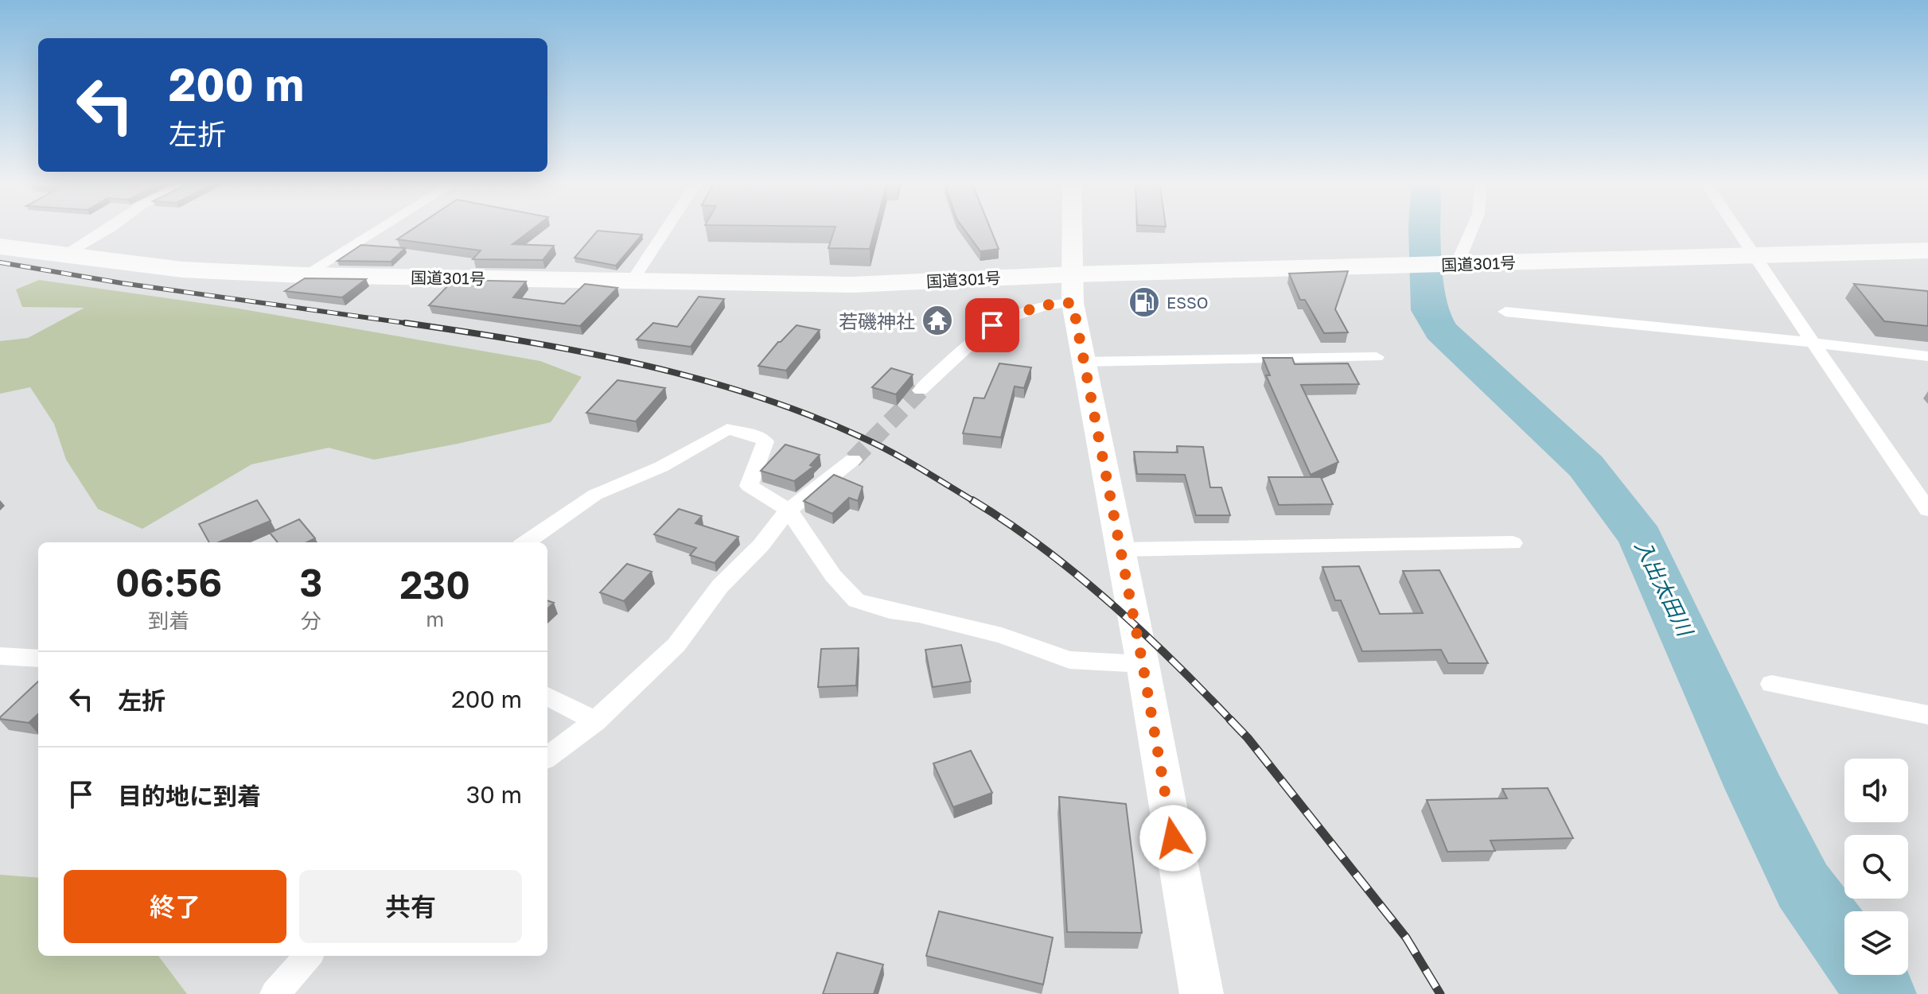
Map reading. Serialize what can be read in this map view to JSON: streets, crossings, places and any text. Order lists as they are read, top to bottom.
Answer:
{
  "streets": {
    "highway": ["国道301号"]
  },
  "water": ["入出太田川"],
  "places": {
    "fuel station": ["ESSO"],
    "temple": ["若磯神社"]
  },
  "page": {
    "turn": ["200 m", "左折"],
    "eta": [
      "06:56",
      "到着",
      "3",
      "分",
      "230",
      "m"
    ],
    "list": [
      {
        "name": "左折",
        "value": "200 m"
      },
      {
        "name": "目的地に到着",
        "value": "30 m"
      }
    ],
    "buttons": ["終了", "共有"]
  }
}
